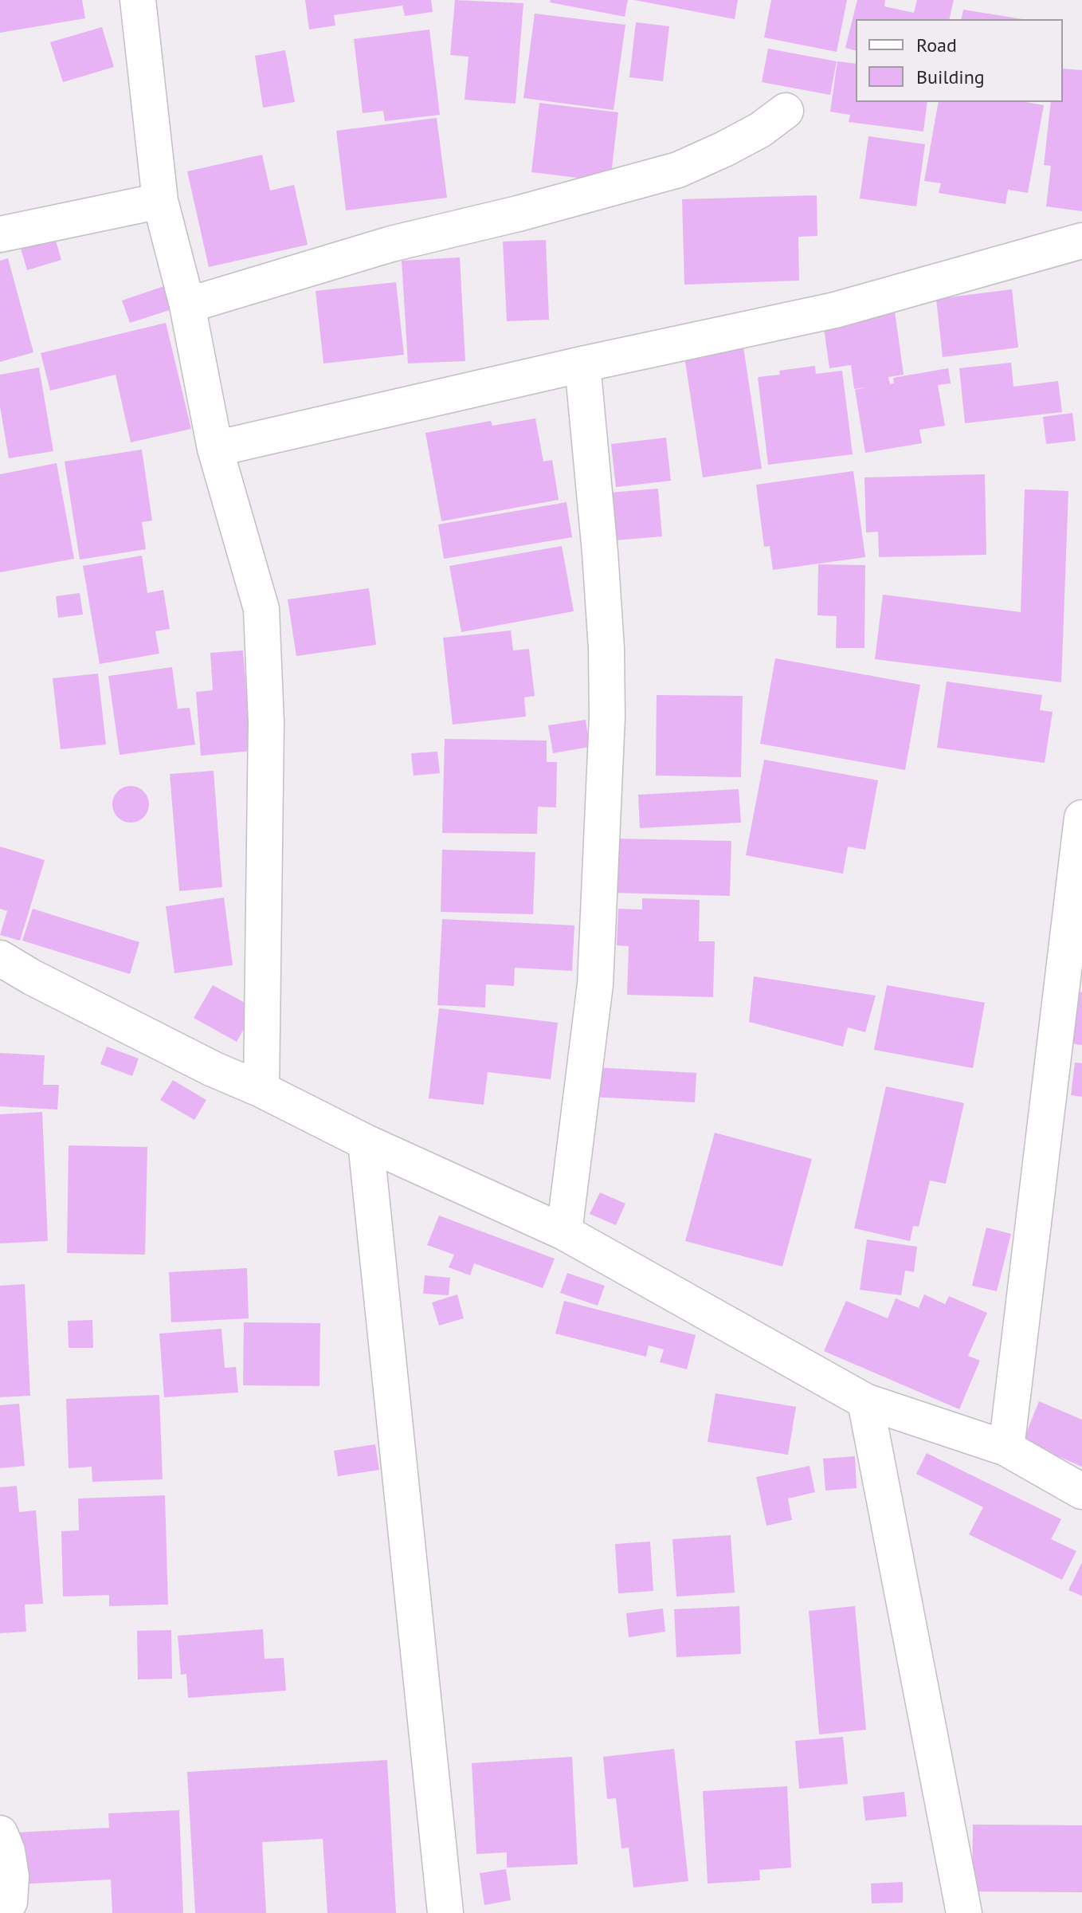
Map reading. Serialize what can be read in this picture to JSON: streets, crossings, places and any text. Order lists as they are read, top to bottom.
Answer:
{
  "legend": ["Road", "Building"]
}
